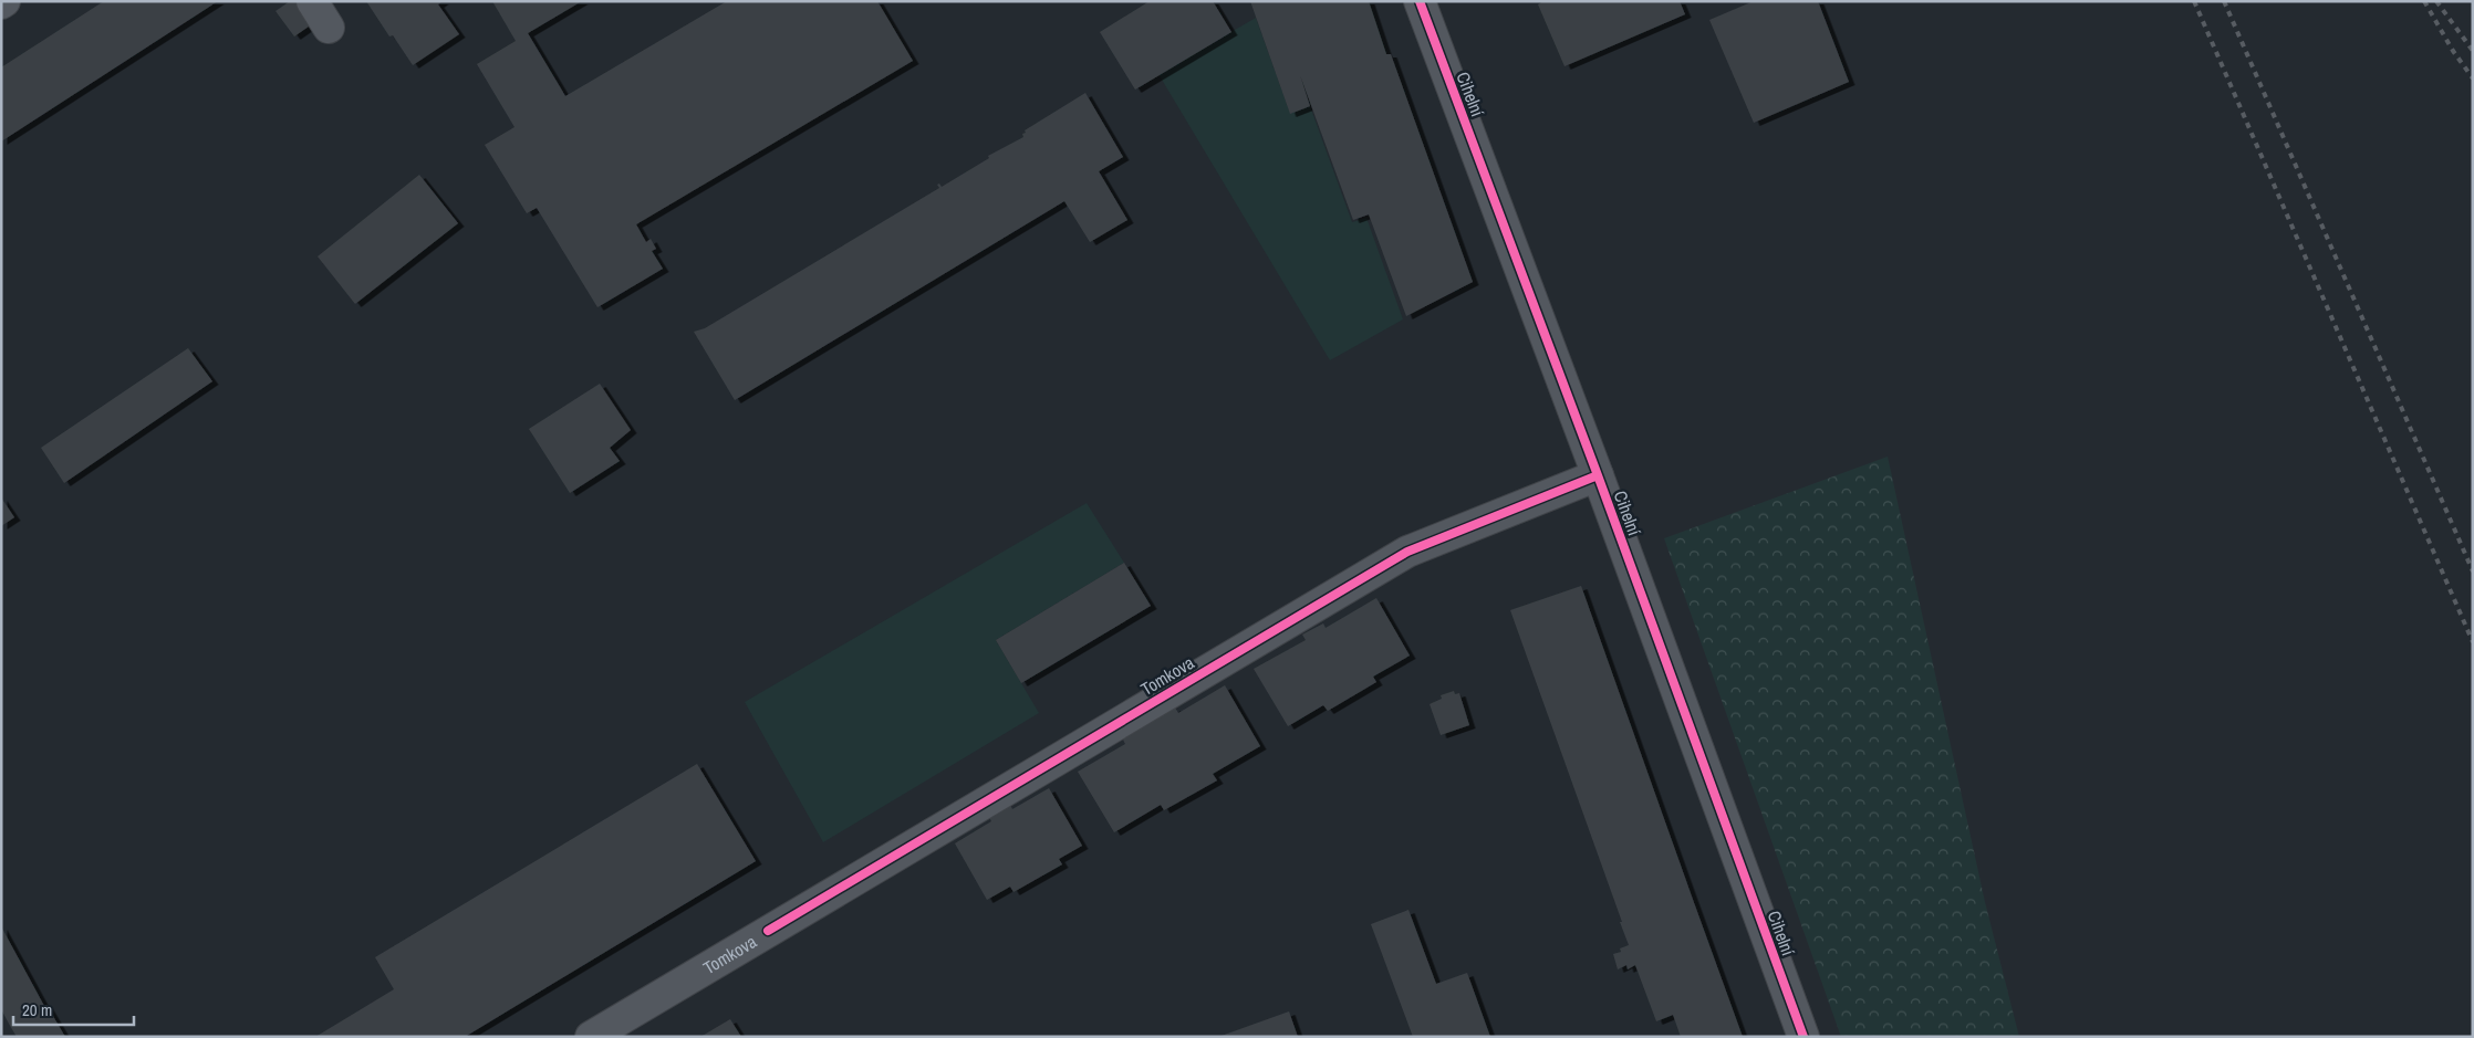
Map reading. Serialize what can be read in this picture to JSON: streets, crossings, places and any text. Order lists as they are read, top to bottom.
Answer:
{
  "streets": {
    "street": ["Cihelní", "Tomkova"]
  },
  "crossings": [
    ["Cihelní", "Tomkova"]
  ],
  "scale_bar": "20 m"
}
